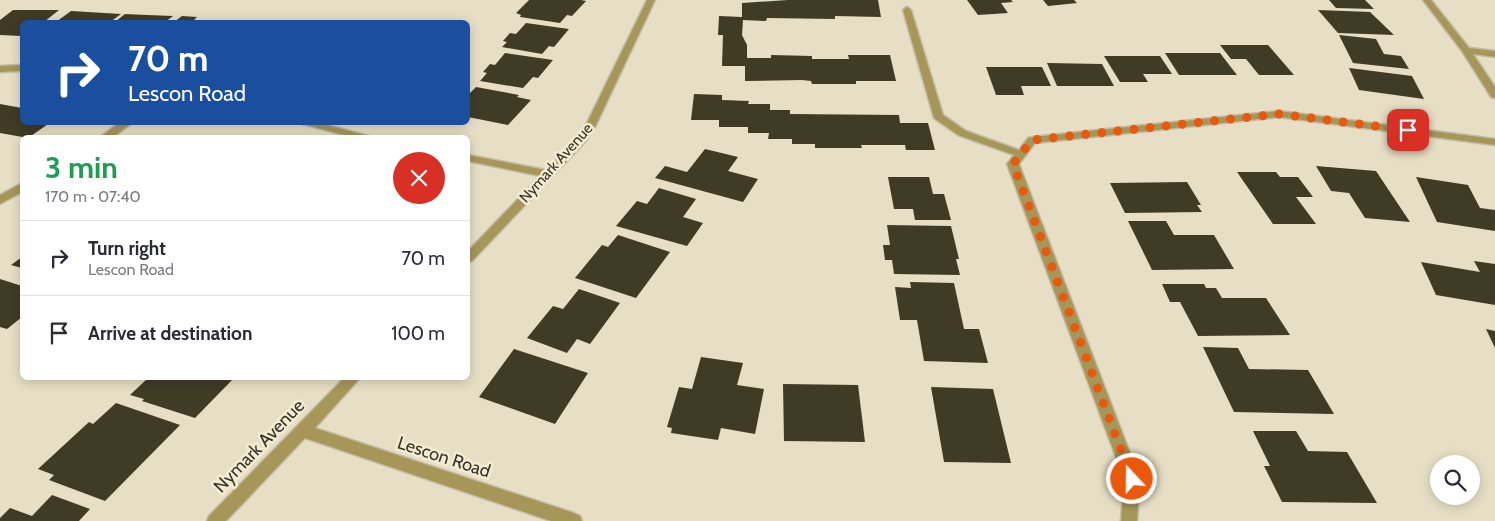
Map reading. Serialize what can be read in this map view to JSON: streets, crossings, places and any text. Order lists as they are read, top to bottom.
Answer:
{
  "streets": {
    "street": ["Nymark Avenue", "Lescon Road"]
  },
  "crossings": [
    ["Nymark Avenue", "Lescon Road"]
  ],
  "page": {
    "turn": ["70 m", "Lescon Road"],
    "heading": ["3 min", "170 m · 07:40"],
    "list": [
      {
        "name": "Turn right",
        "note": "Lescon Road",
        "value": "70 m"
      },
      {
        "name": "Arrive at destination",
        "value": "100 m"
      }
    ]
  }
}
